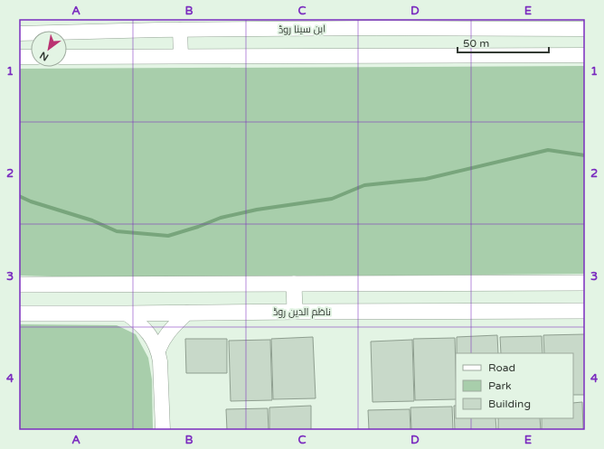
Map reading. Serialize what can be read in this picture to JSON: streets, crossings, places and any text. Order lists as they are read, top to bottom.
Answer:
{
  "streets": {
    "main road": ["ابن سینا روڈ", "ناظم الدین روڈ"]
  },
  "legend": ["Road", "Park", "Building"],
  "scale_bar": "50 m",
  "north": "bottom left",
  "grid": {
    "columns": [
      "A",
      "B",
      "C",
      "D",
      "E"
    ],
    "rows": [
      "1",
      "2",
      "3",
      "4"
    ]
  }
}
